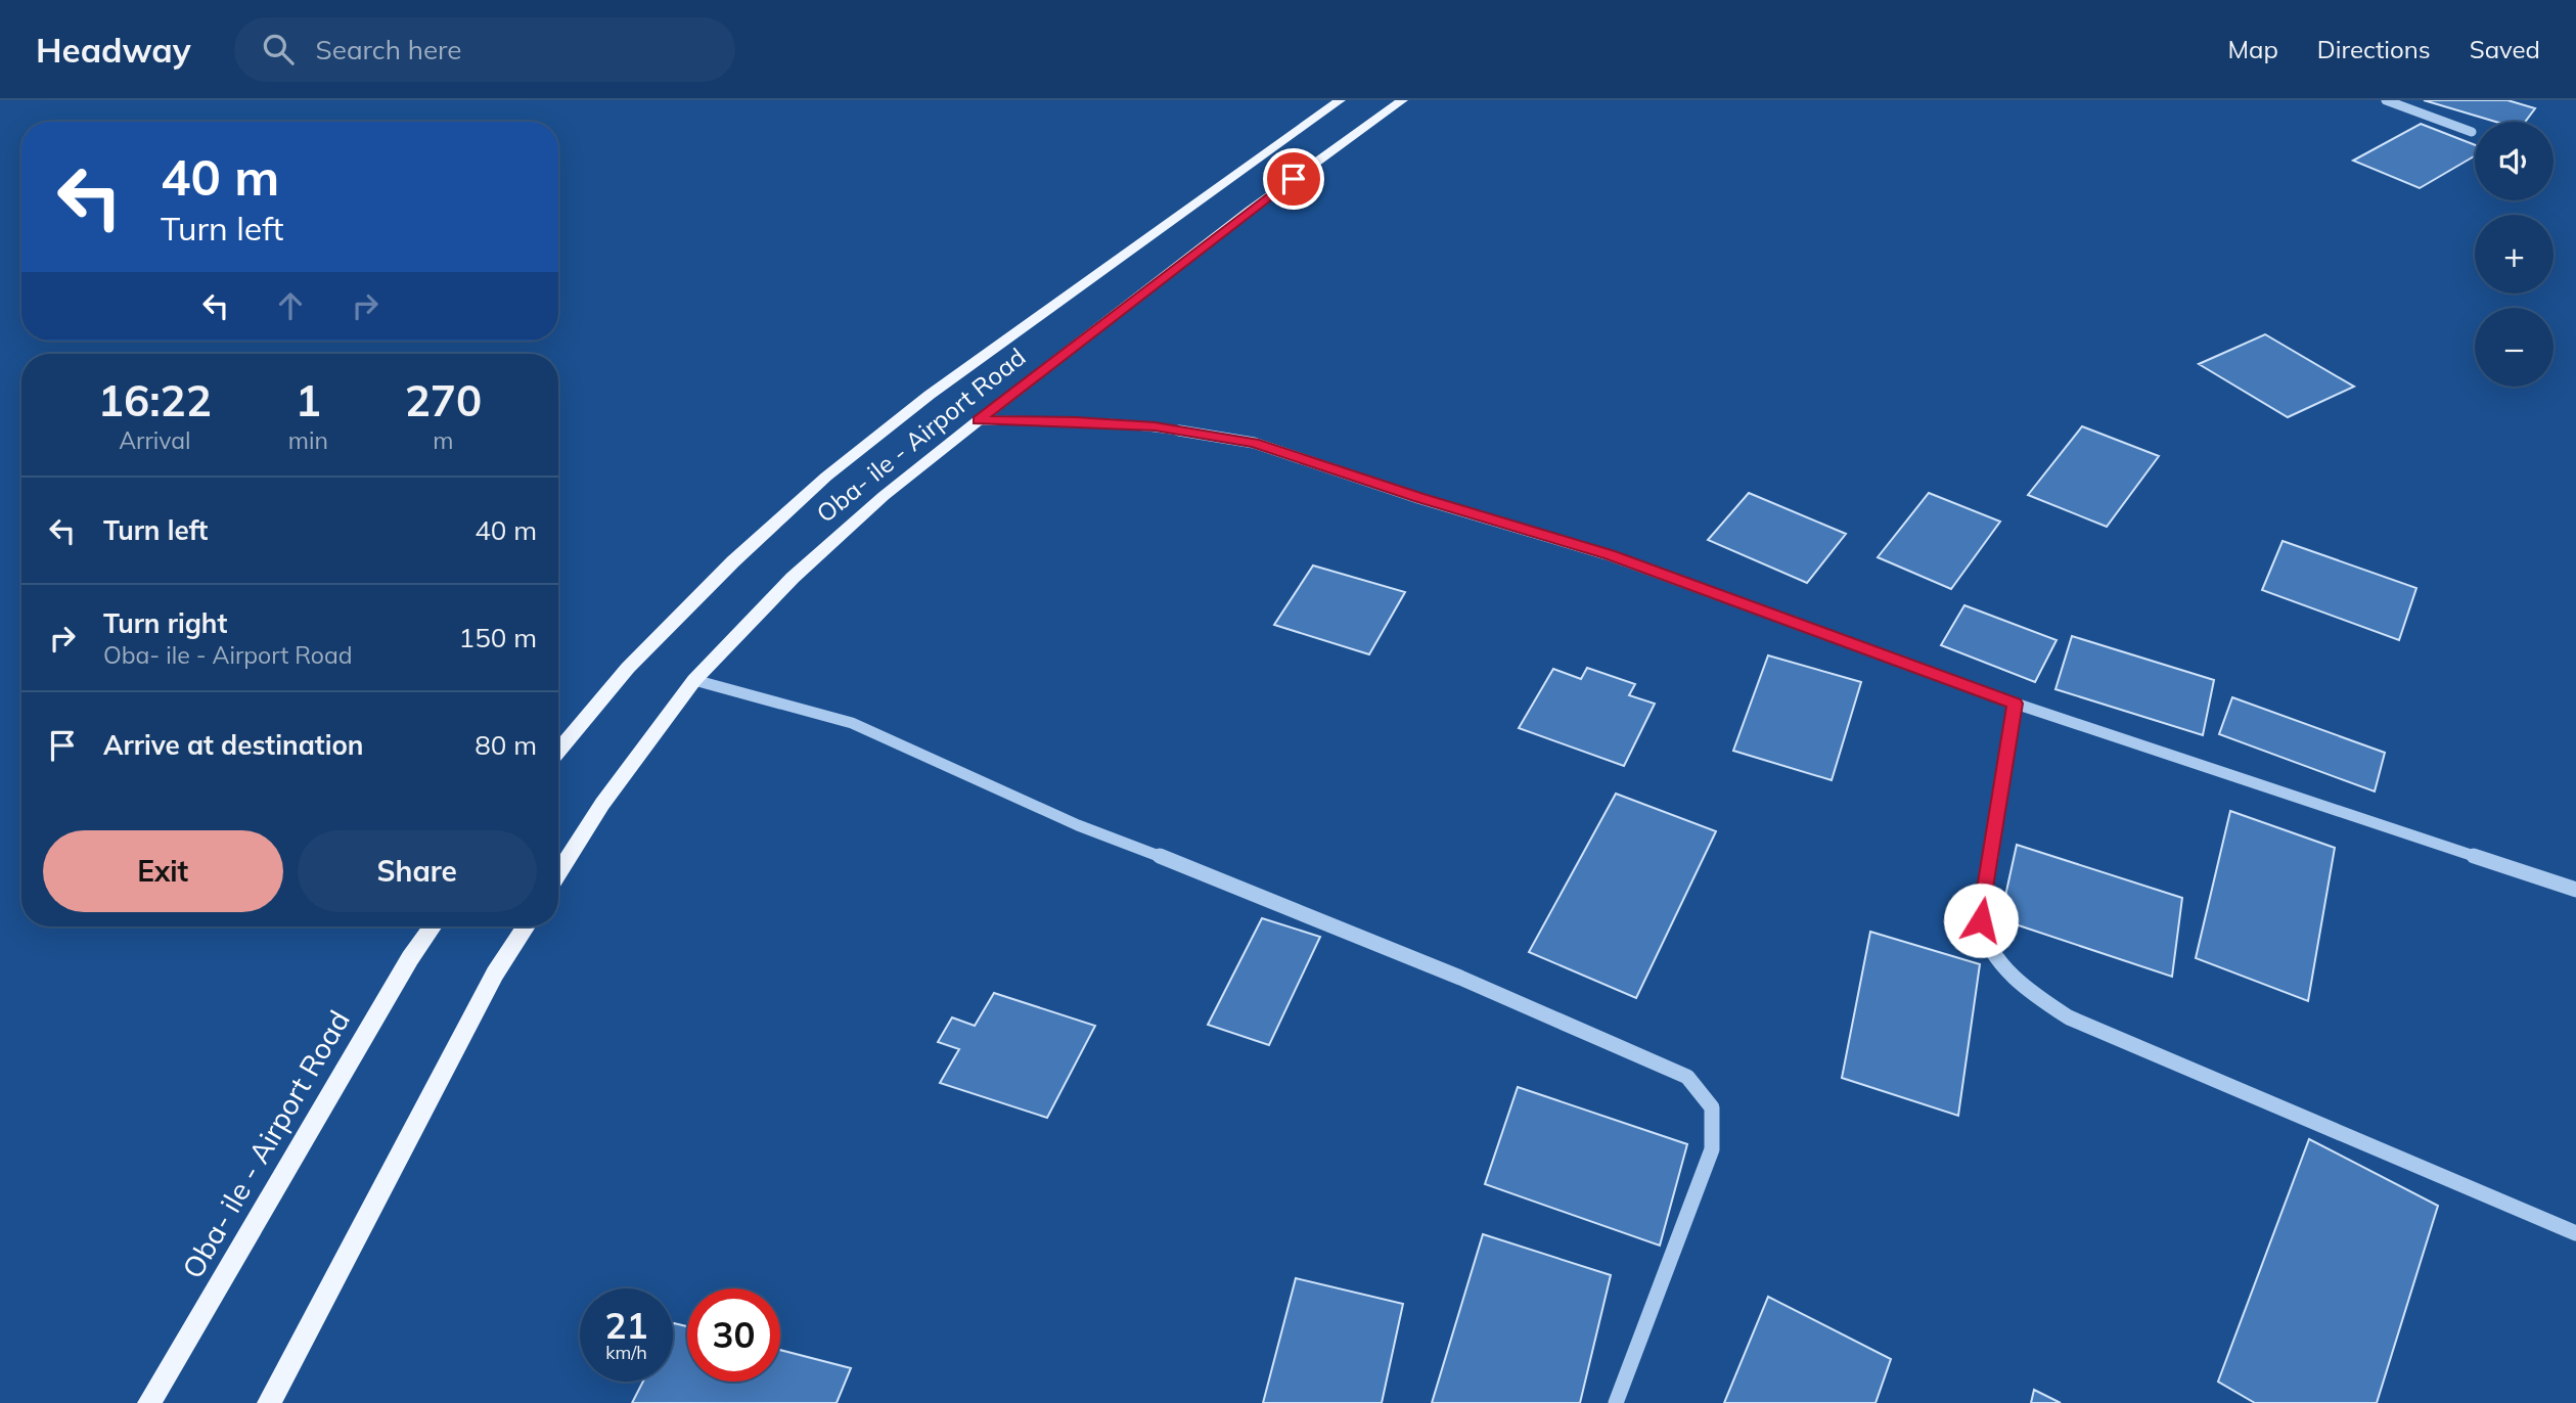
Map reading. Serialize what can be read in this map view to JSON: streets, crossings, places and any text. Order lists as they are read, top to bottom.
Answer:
{
  "streets": {
    "main road": ["Oba- ile - Airport Road"]
  },
  "page": {
    "header": "Headway",
    "search": "Search here",
    "nav": ["Map", "Directions", "Saved"],
    "map_buttons": ["+", "−"],
    "turn": ["40 m", "Turn left"],
    "eta": [
      "16:22",
      "Arrival",
      "1",
      "min",
      "270",
      "m"
    ],
    "list": [
      {
        "name": "Turn left",
        "value": "40 m"
      },
      {
        "name": "Turn right",
        "note": "Oba- ile - Airport Road",
        "value": "150 m"
      },
      {
        "name": "Arrive at destination",
        "value": "80 m"
      }
    ],
    "buttons": ["Exit", "Share"],
    "speed": "21 km/h",
    "limit": "30"
  }
}
